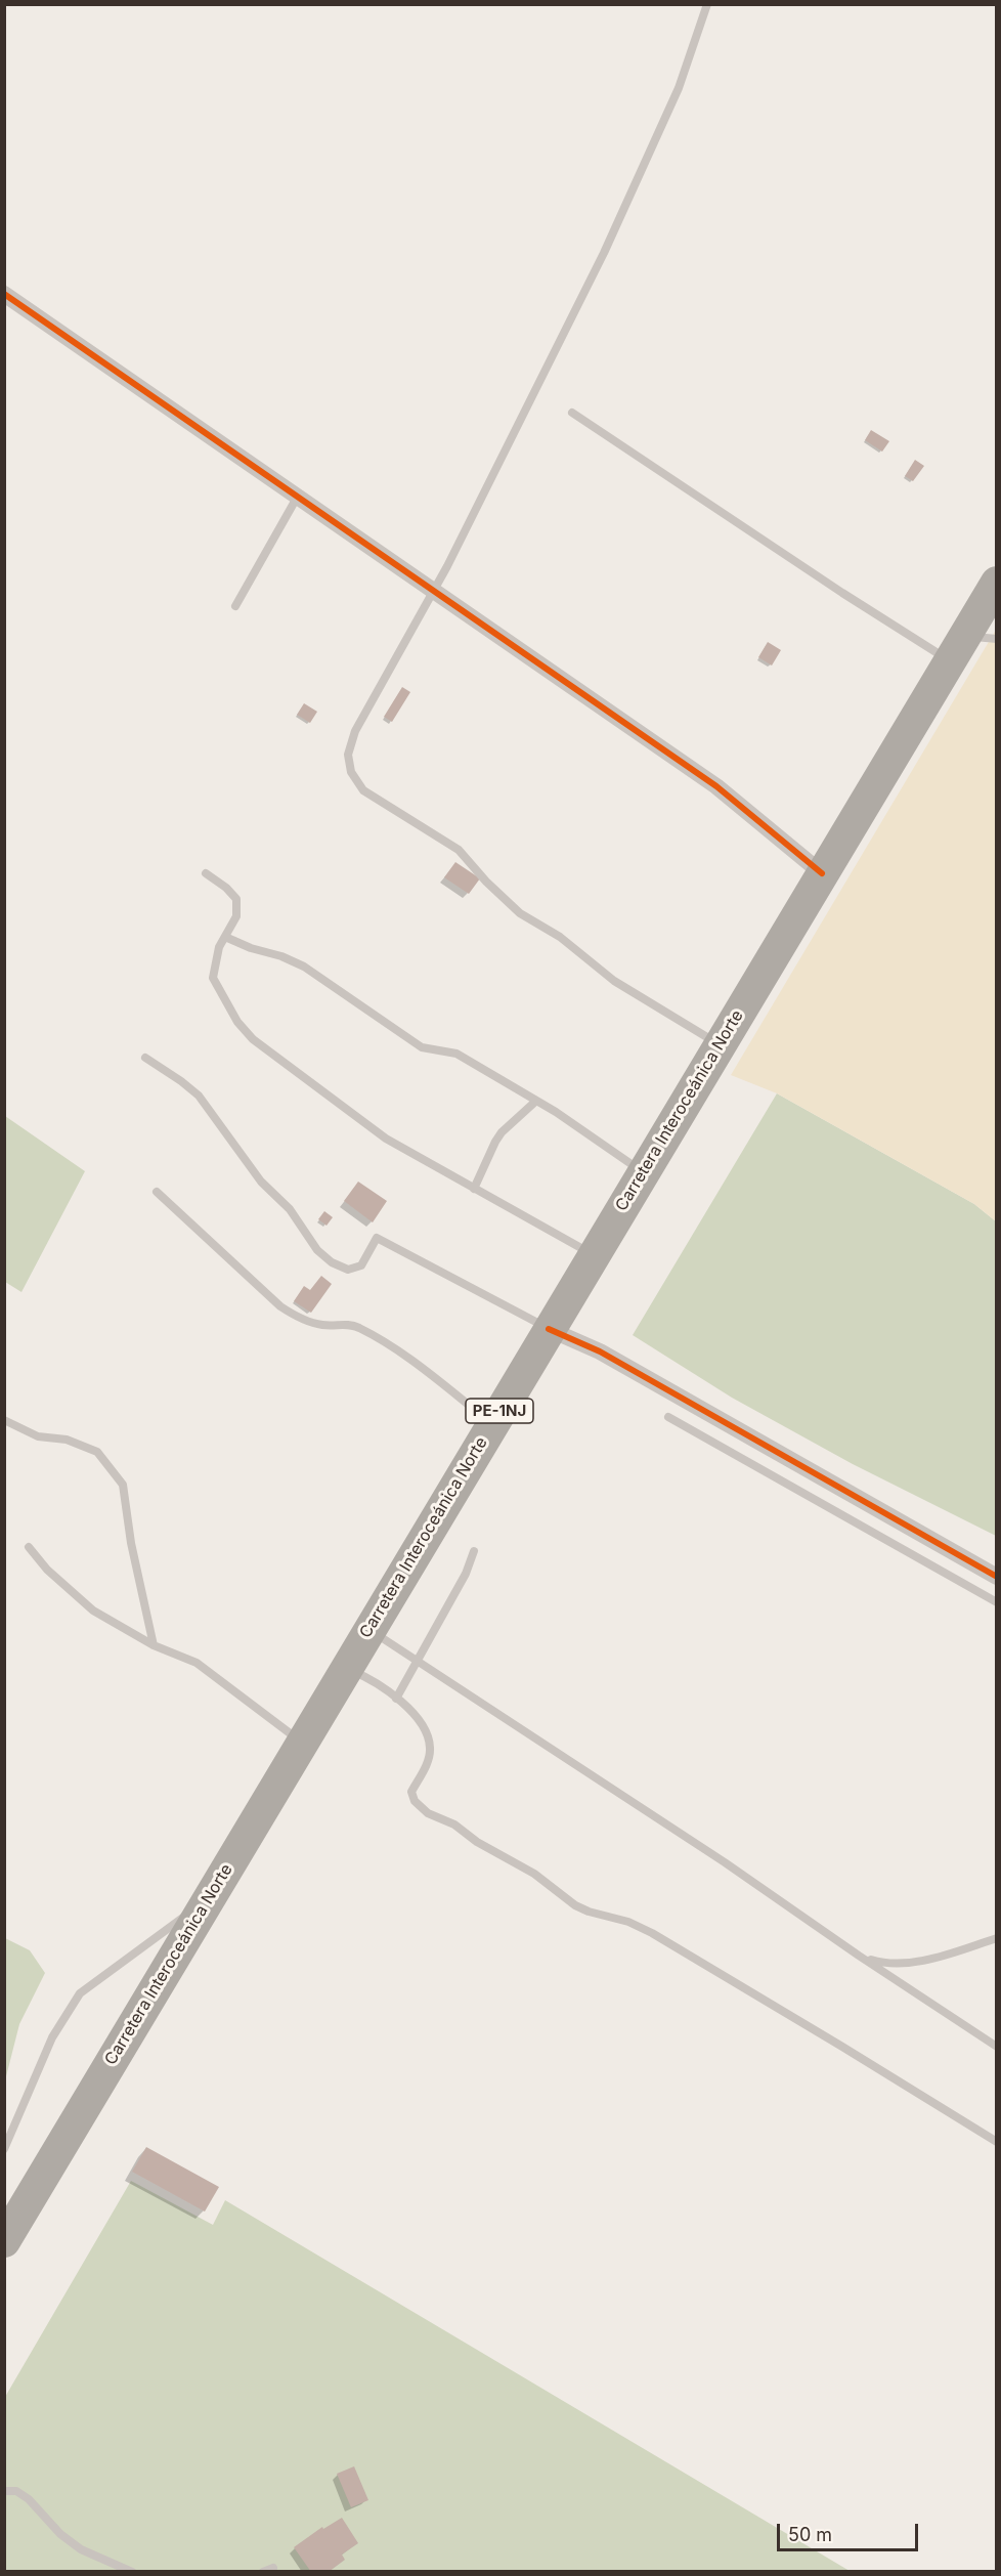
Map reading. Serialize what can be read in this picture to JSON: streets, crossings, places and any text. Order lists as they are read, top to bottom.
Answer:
{
  "streets": {
    "highway": ["Carretera Interoceánica Norte", "PE-1NJ"]
  },
  "scale_bar": "50 m"
}
